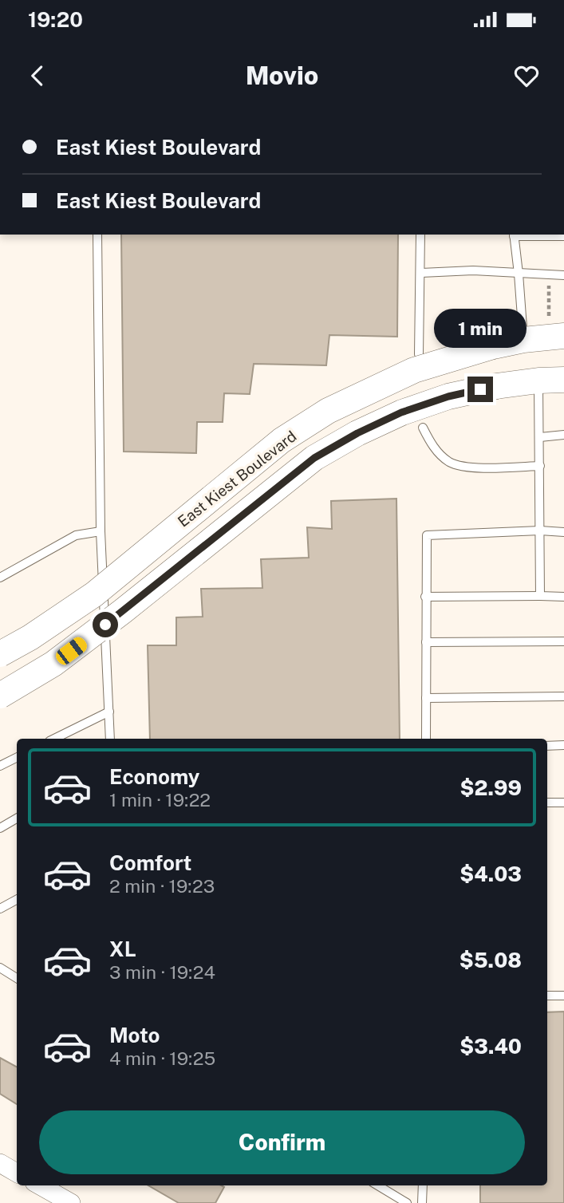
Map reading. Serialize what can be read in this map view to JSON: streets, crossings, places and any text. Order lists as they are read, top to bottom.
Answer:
{
  "streets": {
    "main road": ["East Kiest Boulevard"]
  },
  "page": {
    "status": "19:20",
    "header": "Movio",
    "banner": ["East Kiest Boulevard", "East Kiest Boulevard"],
    "bubble": "1 min",
    "list": [
      {
        "name": "Economy",
        "note": "1 min · 19:22",
        "value": "$2.99"
      },
      {
        "name": "Comfort",
        "note": "2 min · 19:23",
        "value": "$4.03"
      },
      {
        "name": "XL",
        "note": "3 min · 19:24",
        "value": "$5.08"
      },
      {
        "name": "Moto",
        "note": "4 min · 19:25",
        "value": "$3.40"
      }
    ],
    "buttons": "Confirm"
  }
}
